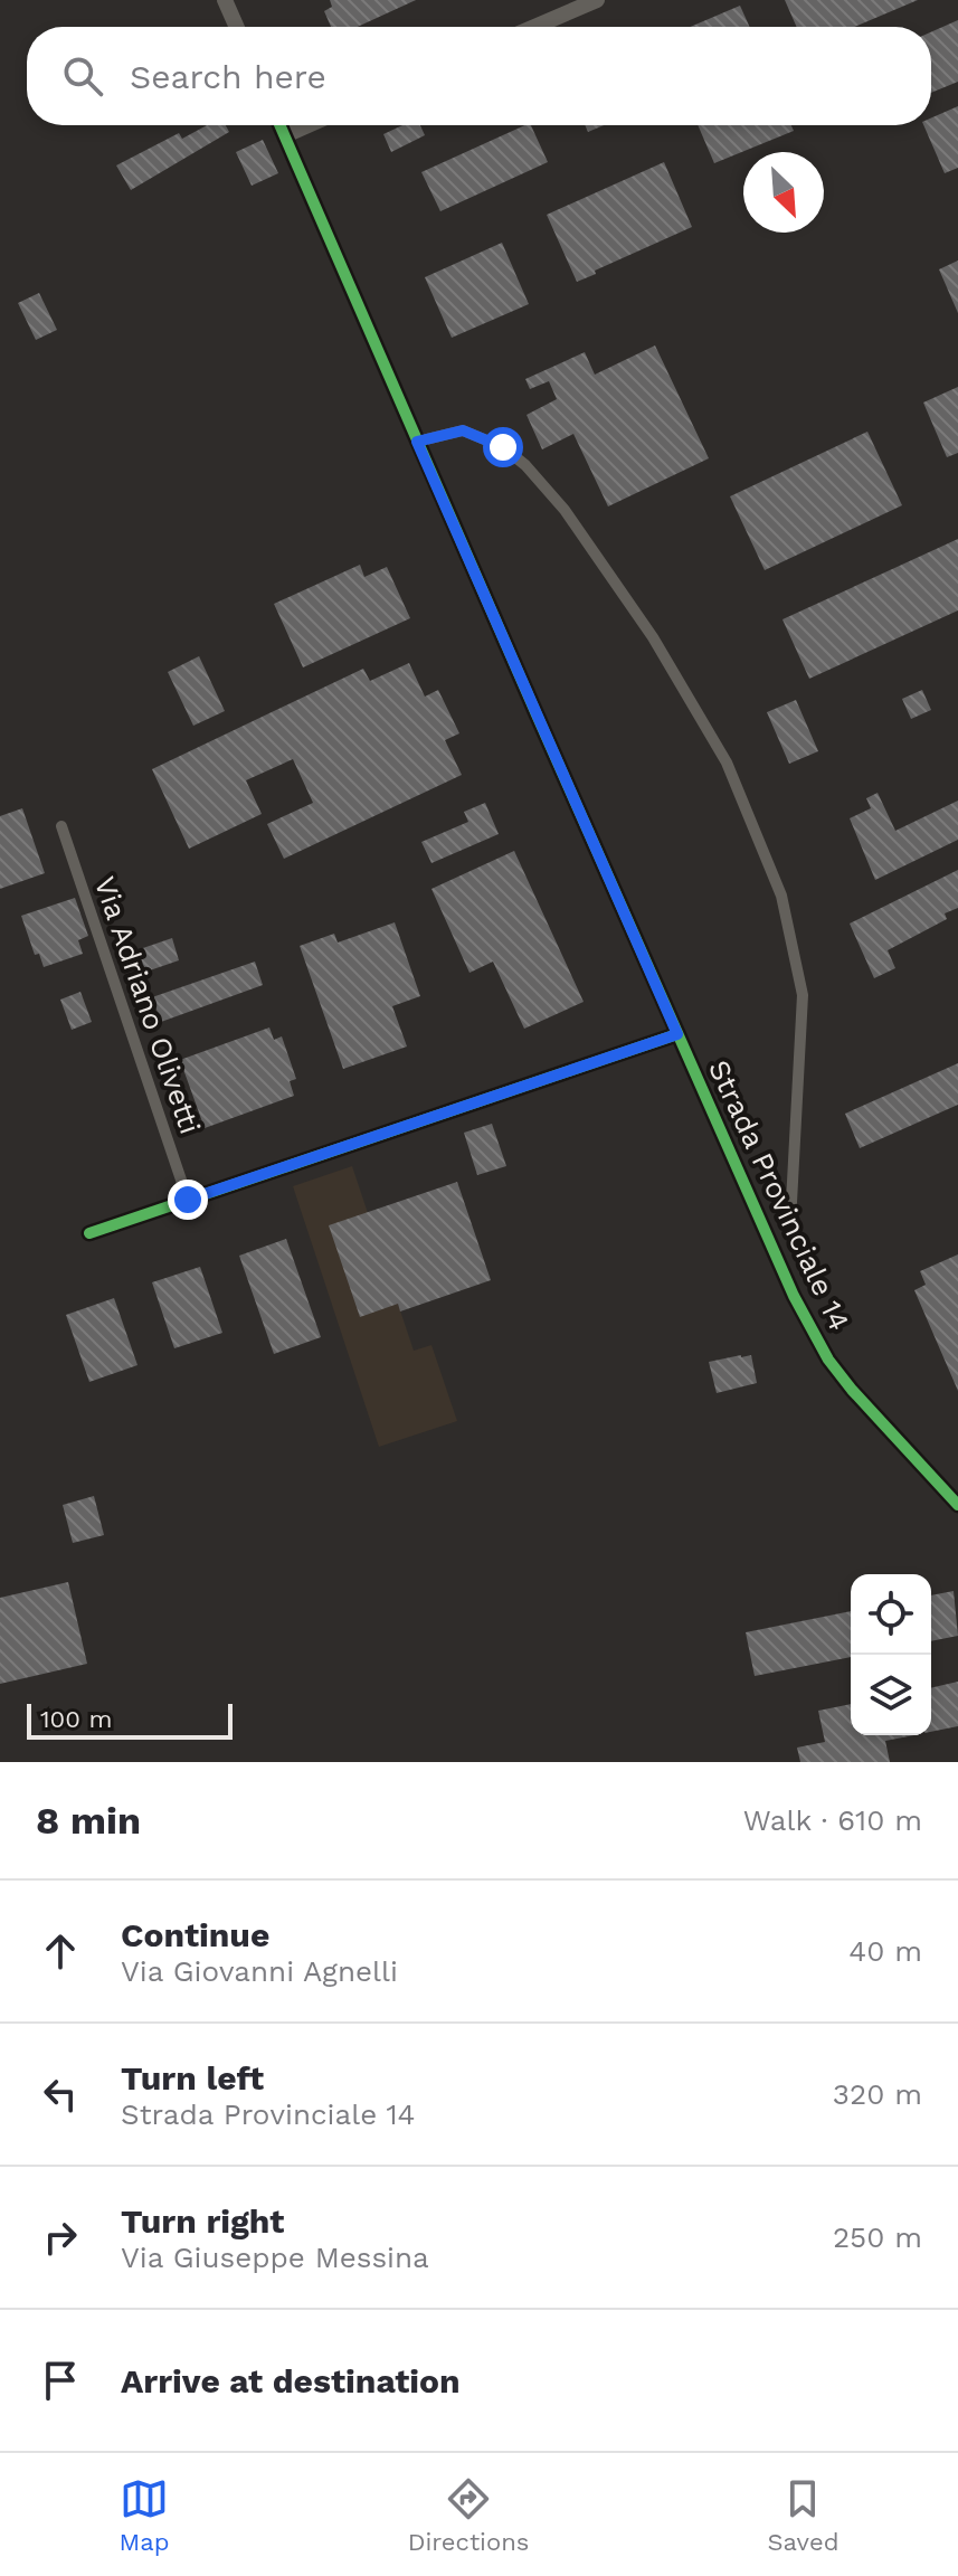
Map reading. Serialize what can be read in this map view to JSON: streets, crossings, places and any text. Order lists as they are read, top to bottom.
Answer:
{
  "streets": {
    "street": ["Via Adriano Olivetti", "Strada Provinciale 14"]
  },
  "scale_bar": "100 m",
  "north": "bottom right",
  "page": {
    "search": "Search here",
    "scale": "100 m",
    "heading": ["8 min", "Walk · 610 m"],
    "list": [
      ["Continue", "Via Giovanni Agnelli", "40 m"],
      ["Turn left", "Strada Provinciale 14", "320 m"],
      ["Turn right", "Via Giuseppe Messina", "250 m"],
      "Arrive at destination"
    ],
    "nav": ["Map", "Directions", "Saved"]
  }
}
